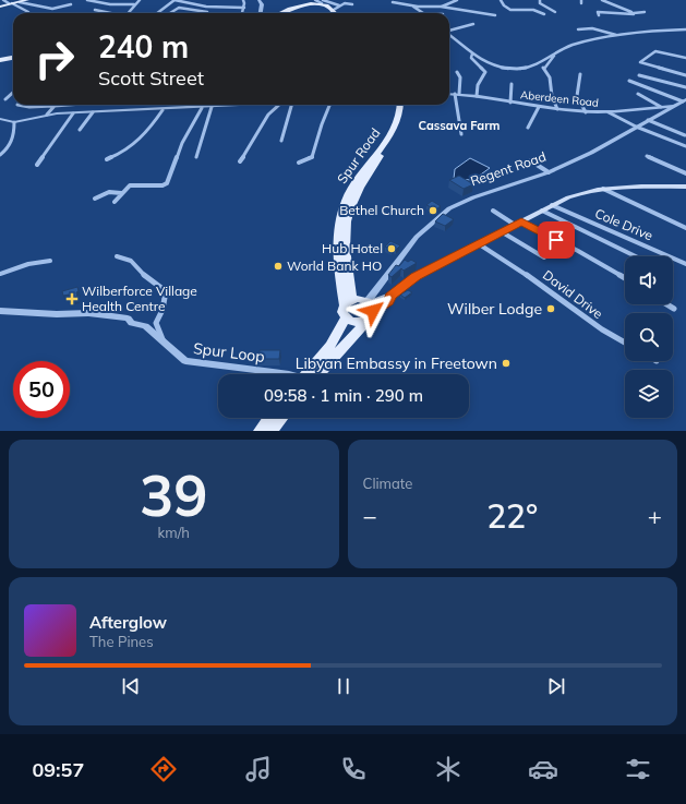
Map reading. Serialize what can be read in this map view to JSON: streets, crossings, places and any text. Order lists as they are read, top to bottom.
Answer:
{
  "streets": {
    "main road": ["Spur Road", "Regent Road"],
    "street": [
      "Aberdeen Road",
      "Cole Drive",
      "David Drive",
      "Spur Loop"
    ]
  },
  "crossings": [
    ["Aberdeen Road", "Regent Road"]
  ],
  "districts": ["Cassava Farm"],
  "places": {
    "other": [
      "Bethel Church",
      "Hub Hotel",
      "World Bank HO",
      "Wilber Lodge",
      "Libyan Embassy in Freetown"
    ],
    "health": ["Wilberforce Village Health Centre"]
  },
  "page": {
    "turn": ["240 m", "Scott Street"],
    "limit": "50",
    "trip": "09:58 · 1 min · 290 m",
    "tile": [
      ["39", "km/h"],
      "Climate"
    ],
    "heat": ["−", "22°", "+"],
    "song": ["Afterglow", "The Pines"],
    "tabs": "09:57"
  }
}
